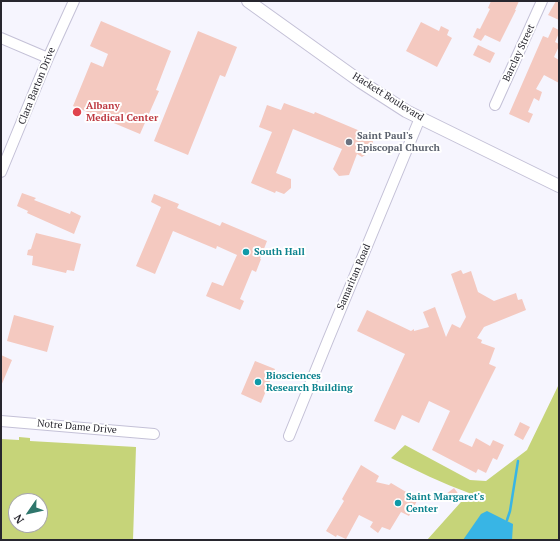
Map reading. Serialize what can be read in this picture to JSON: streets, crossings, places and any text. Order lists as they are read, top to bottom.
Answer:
{
  "streets": {
    "street": [
      "Barclay Street",
      "Clara Barton Drive",
      "Hackett Boulevard",
      "Samaritan Road",
      "Notre Dame Drive"
    ]
  },
  "crossings": [
    ["Hackett Boulevard", "Samaritan Road"]
  ],
  "places": [
    "Albany Medical Center",
    "Saint Paul's Episcopal Church",
    "South Hall",
    "Biosciences Research Building",
    "Saint Margaret's Center"
  ],
  "north": "bottom left"
}
